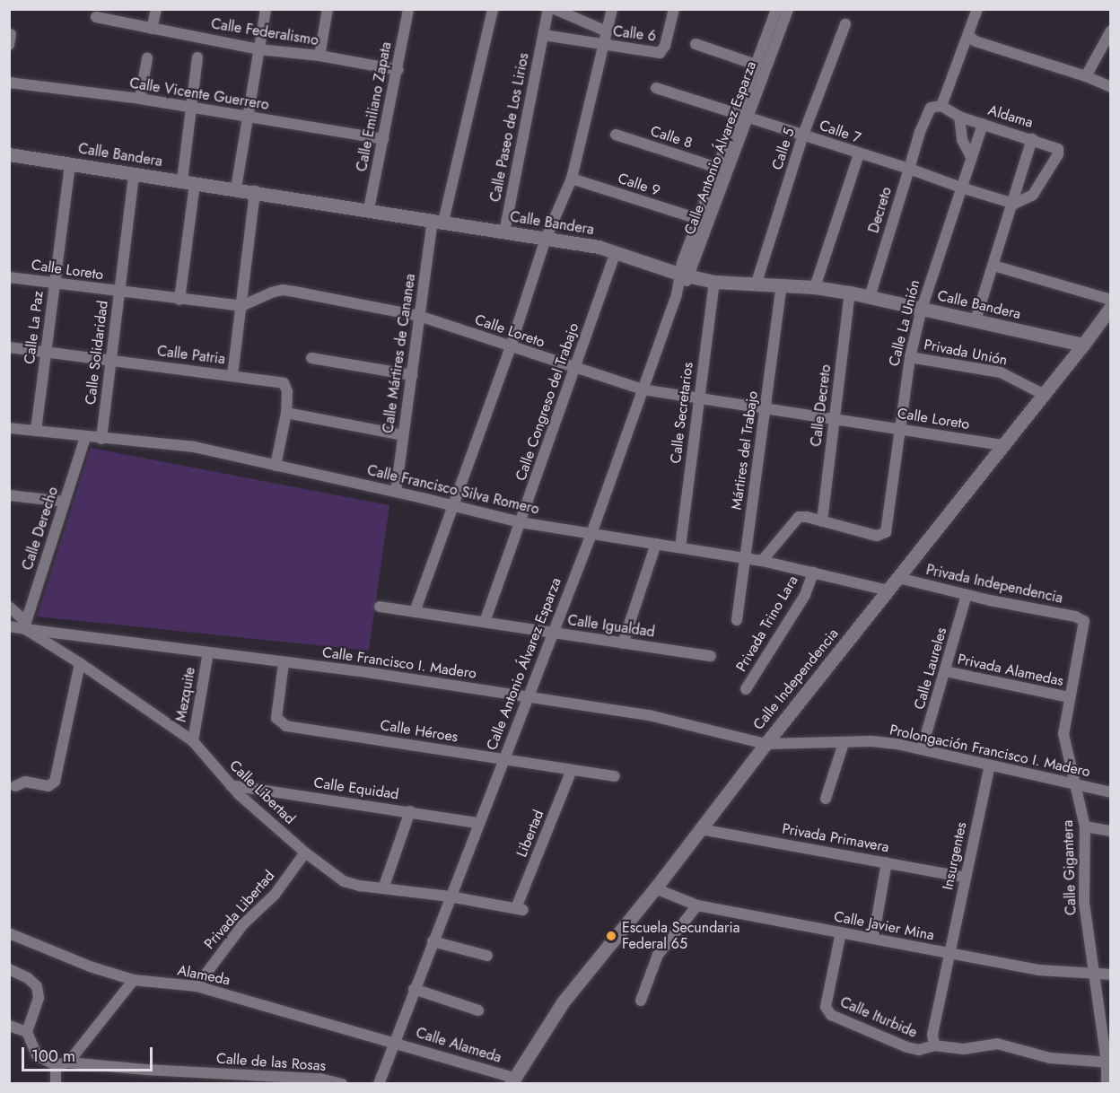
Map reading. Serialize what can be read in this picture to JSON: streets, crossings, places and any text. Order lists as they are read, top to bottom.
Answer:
{
  "streets": {
    "street": [
      "Calle Federalismo",
      "Calle 6",
      "Calle Vicente Guerrero",
      "Calle Emiliano Zapata",
      "Aldama",
      "Calle Paseo de Los Lirios",
      "Calle 7",
      "Calle 8",
      "Calle Antonio Álvarez Esparza",
      "Calle 5",
      "Calle Bandera",
      "Calle 9",
      "Decreto",
      "Calle Loreto",
      "Calle La Unión",
      "Calle La Paz",
      "Calle Solidaridad",
      "Privada Unión",
      "Calle Mártires de Cananea",
      "Calle Patria",
      "Calle Congreso del Trabajo",
      "Calle Decreto",
      "Calle Secretarios",
      "Mártires del Trabajo",
      "Calle Francisco Silva Romero",
      "Calle Derecho",
      "Privada Independencia",
      "Privada Trino Lara",
      "Calle Igualdad",
      "Calle Francisco I. Madero",
      "Calle Laureles",
      "Privada Alamedas",
      "Calle Independencia",
      "Mezquite",
      "Calle Héroes",
      "Prolongación Francisco I. Madero",
      "Calle Equidad",
      "Calle Libertad",
      "Libertad",
      "Privada Primavera",
      "Insurgentes",
      "Calle Gigantera",
      "Privada Libertad",
      "Calle Javier Mina",
      "Alameda",
      "Calle Iturbide",
      "Calle Alameda",
      "Calle de las Rosas"
    ]
  },
  "crossings": [
    ["Calle Federalismo", "Calle Emiliano Zapata"],
    ["Calle 6", "Calle Paseo de Los Lirios"],
    ["Calle Vicente Guerrero", "Calle Emiliano Zapata"],
    ["Calle Emiliano Zapata", "Calle Bandera"],
    ["Aldama", "Calle 7"],
    ["Aldama", "Decreto"],
    ["Aldama", "Calle La Unión"],
    ["Calle Paseo de Los Lirios", "Calle Bandera"],
    ["Calle 7", "Calle Antonio Álvarez Esparza"],
    ["Calle 7", "Calle 5"],
    ["Calle 7", "Decreto"],
    ["Calle 7", "Calle La Unión"],
    ["Calle 8", "Calle Antonio Álvarez Esparza"],
    ["Calle Antonio Álvarez Esparza", "Calle Bandera"],
    ["Calle Antonio Álvarez Esparza", "Calle 9"],
    ["Calle Antonio Álvarez Esparza", "Calle Loreto"],
    ["Calle Antonio Álvarez Esparza", "Calle Francisco Silva Romero"],
    ["Calle Antonio Álvarez Esparza", "Calle Igualdad"],
    ["Calle Antonio Álvarez Esparza", "Calle Francisco I. Madero"],
    ["Calle Antonio Álvarez Esparza", "Calle Héroes"],
    ["Calle Antonio Álvarez Esparza", "Calle Equidad"],
    ["Calle Antonio Álvarez Esparza", "Calle Libertad"],
    ["Calle Antonio Álvarez Esparza", "Alameda"],
    ["Calle Antonio Álvarez Esparza", "Calle Alameda"],
    ["Calle 5", "Calle Bandera"],
    ["Calle Bandera", "Decreto"],
    ["Calle Bandera", "Calle La Unión"],
    ["Calle Bandera", "Calle La Paz"],
    ["Calle Bandera", "Calle Solidaridad"],
    ["Calle Bandera", "Calle Mártires de Cananea"],
    ["Calle Bandera", "Calle Congreso del Trabajo"],
    ["Calle Bandera", "Calle Decreto"],
    ["Calle Bandera", "Calle Secretarios"],
    ["Calle Bandera", "Mártires del Trabajo"],
    ["Calle Bandera", "Calle Independencia"],
    ["Calle Loreto", "Calle La Unión"],
    ["Calle Loreto", "Calle La Paz"],
    ["Calle Loreto", "Calle Solidaridad"],
    ["Calle Loreto", "Calle Mártires de Cananea"],
    ["Calle Loreto", "Calle Congreso del Trabajo"],
    ["Calle Loreto", "Calle Decreto"],
    ["Calle Loreto", "Calle Secretarios"],
    ["Calle Loreto", "Mártires del Trabajo"],
    ["Calle Loreto", "Calle Independencia"],
    ["Calle La Unión", "Privada Unión"],
    ["Calle La Unión", "Calle Decreto"],
    ["Calle La Paz", "Calle Patria"],
    ["Calle La Paz", "Calle Francisco Silva Romero"],
    ["Calle Solidaridad", "Calle Patria"],
    ["Calle Solidaridad", "Calle Francisco Silva Romero"],
    ["Privada Unión", "Calle Independencia"],
    ["Calle Mártires de Cananea", "Calle Francisco Silva Romero"],
    ["Calle Patria", "Calle Francisco Silva Romero"],
    ["Calle Congreso del Trabajo", "Calle Francisco Silva Romero"],
    ["Calle Congreso del Trabajo", "Calle Igualdad"],
    ["Calle Secretarios", "Calle Francisco Silva Romero"],
    ["Mártires del Trabajo", "Calle Francisco Silva Romero"],
    ["Calle Francisco Silva Romero", "Calle Derecho"],
    ["Calle Francisco Silva Romero", "Privada Trino Lara"],
    ["Calle Francisco Silva Romero", "Calle Independencia"],
    ["Calle Derecho", "Calle Francisco I. Madero"],
    ["Calle Derecho", "Calle Libertad"],
    ["Privada Independencia", "Calle Laureles"],
    ["Privada Independencia", "Calle Independencia"],
    ["Privada Independencia", "Calle Gigantera"],
    ["Calle Francisco I. Madero", "Calle Independencia"],
    ["Calle Francisco I. Madero", "Mezquite"],
    ["Calle Francisco I. Madero", "Calle Héroes"],
    ["Calle Francisco I. Madero", "Prolongación Francisco I. Madero"],
    ["Calle Francisco I. Madero", "Calle Libertad"],
    ["Calle Laureles", "Privada Alamedas"],
    ["Calle Laureles", "Prolongación Francisco I. Madero"],
    ["Privada Alamedas", "Calle Gigantera"],
    ["Calle Independencia", "Prolongación Francisco I. Madero"],
    ["Calle Independencia", "Privada Primavera"],
    ["Calle Independencia", "Calle Javier Mina"],
    ["Calle Independencia", "Calle Alameda"],
    ["Mezquite", "Calle Libertad"],
    ["Calle Héroes", "Libertad"],
    ["Prolongación Francisco I. Madero", "Insurgentes"],
    ["Prolongación Francisco I. Madero", "Calle Gigantera"],
    ["Calle Equidad", "Calle Libertad"],
    ["Calle Libertad", "Libertad"],
    ["Calle Libertad", "Privada Libertad"],
    ["Privada Primavera", "Insurgentes"],
    ["Insurgentes", "Calle Javier Mina"],
    ["Insurgentes", "Calle Iturbide"],
    ["Calle Gigantera", "Calle Javier Mina"],
    ["Calle Gigantera", "Calle Iturbide"],
    ["Privada Libertad", "Alameda"],
    ["Calle Javier Mina", "Calle Iturbide"],
    ["Alameda", "Calle Alameda"]
  ],
  "places": ["Escuela Secundaria Federal 65"],
  "scale_bar": "100 m"
}
